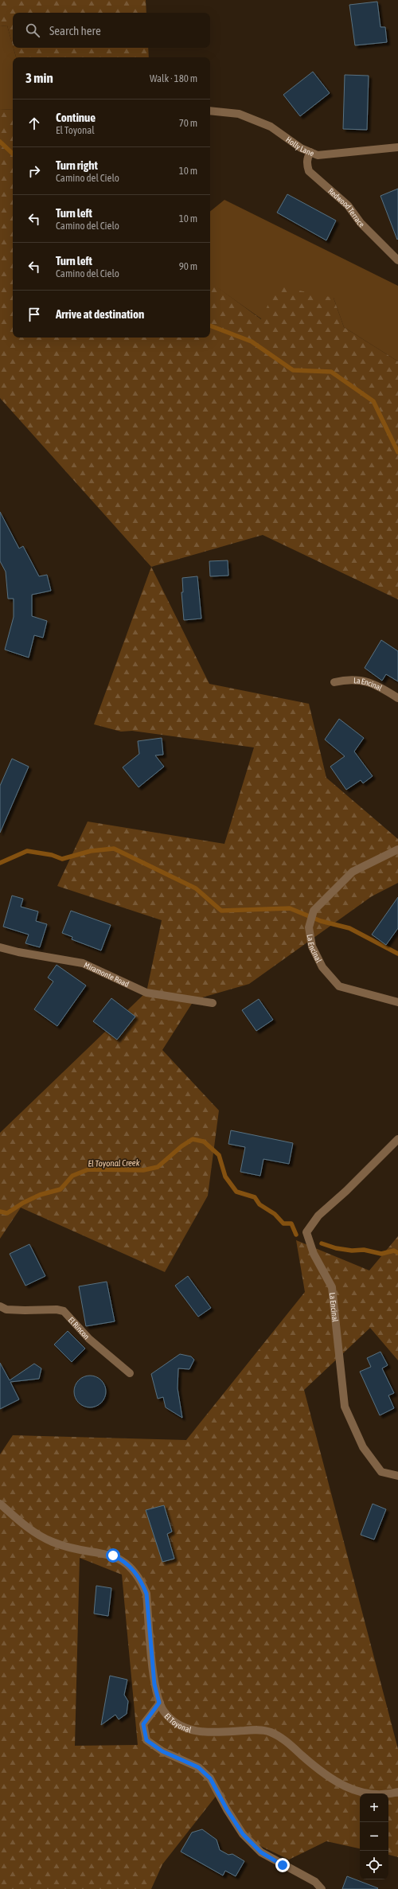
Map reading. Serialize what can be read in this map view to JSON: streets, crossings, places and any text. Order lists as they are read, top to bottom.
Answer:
{
  "streets": {
    "street": [
      "Holly Lane",
      "Redwood Terrace",
      "La Encinal",
      "Miramonte Road",
      "El Rincon",
      "El Toyonal"
    ]
  },
  "crossings": [
    ["Holly Lane", "Redwood Terrace"]
  ],
  "water": ["El Toyonal Creek"],
  "page": {
    "search": "Search here",
    "heading": ["3 min", "Walk · 180 m"],
    "list": [
      ["Continue", "El Toyonal", "70 m"],
      ["Turn right", "Camino del Cielo", "10 m"],
      ["Turn left", "Camino del Cielo", "10 m"],
      ["Turn left", "Camino del Cielo", "90 m"],
      "Arrive at destination"
    ],
    "map_buttons": ["+", "−"]
  }
}
